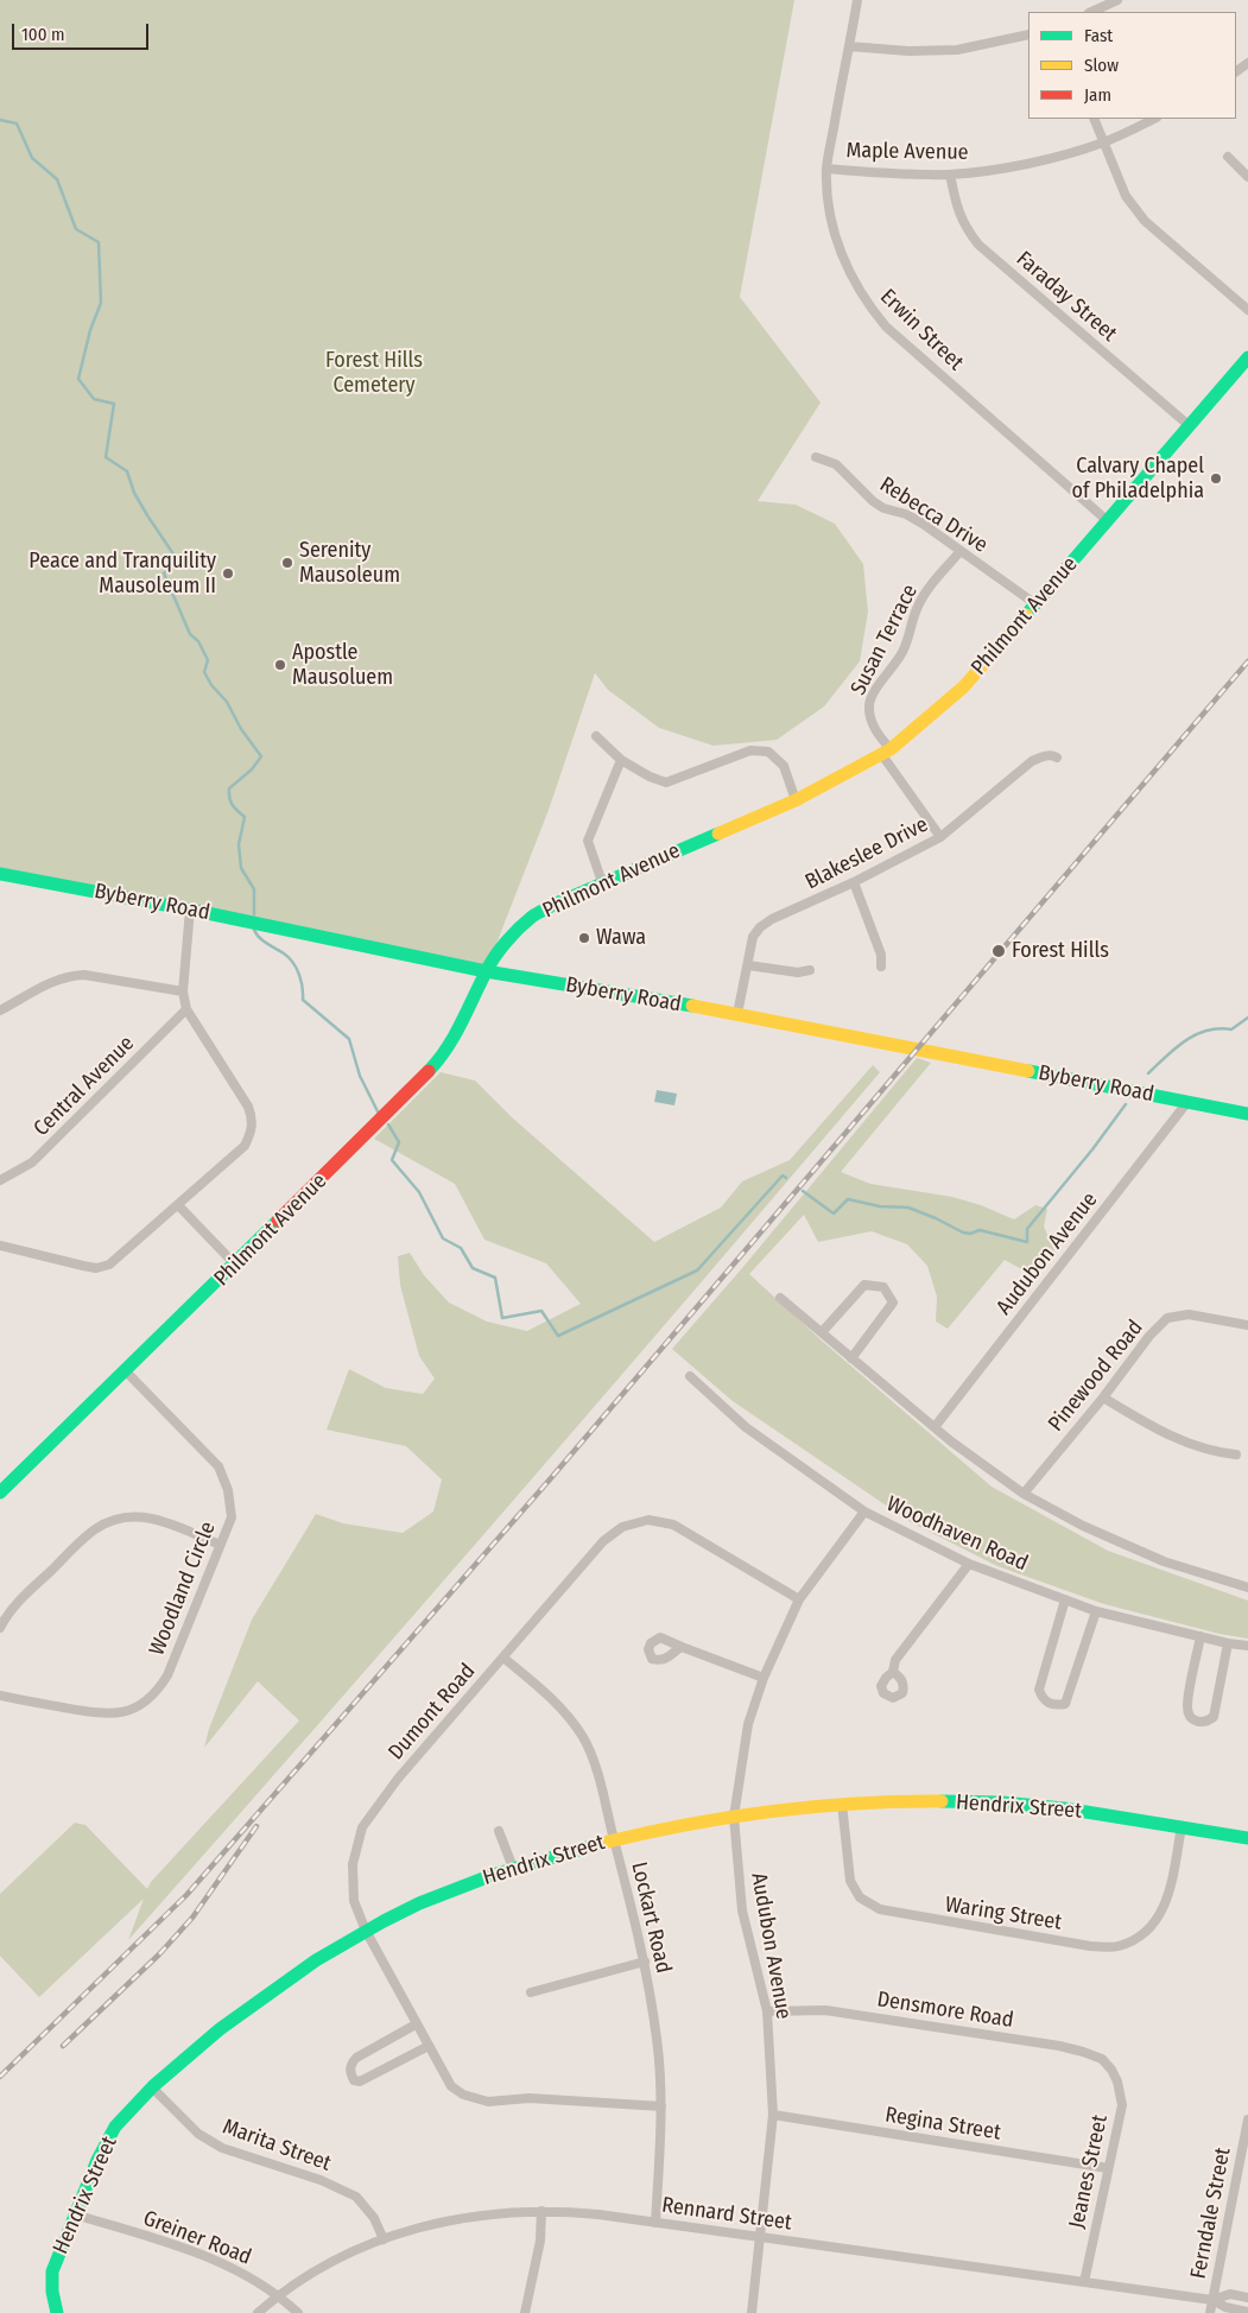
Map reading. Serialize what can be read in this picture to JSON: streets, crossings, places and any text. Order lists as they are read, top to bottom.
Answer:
{
  "streets": {
    "main road": ["Philmont Avenue", "Byberry Road", "Hendrix Street"],
    "street": [
      "Maple Avenue",
      "Faraday Street",
      "Erwin Street",
      "Rebecca Drive",
      "Susan Terrace",
      "Blakeslee Drive",
      "Central Avenue",
      "Audubon Avenue",
      "Pinewood Road",
      "Woodhaven Road",
      "Woodland Circle",
      "Dumont Road",
      "Waring Street",
      "Lockart Road",
      "Densmore Road",
      "Regina Street",
      "Marita Street",
      "Jeanes Street",
      "Ferndale Street",
      "Rennard Street",
      "Greiner Road"
    ]
  },
  "crossings": [
    ["Maple Avenue", "Faraday Street"],
    ["Maple Avenue", "Erwin Street"],
    ["Faraday Street", "Philmont Avenue"],
    ["Erwin Street", "Philmont Avenue"],
    ["Rebecca Drive", "Philmont Avenue"],
    ["Rebecca Drive", "Susan Terrace"],
    ["Philmont Avenue", "Susan Terrace"],
    ["Philmont Avenue", "Byberry Road"],
    ["Philmont Avenue", "Woodland Circle"],
    ["Susan Terrace", "Blakeslee Drive"],
    ["Blakeslee Drive", "Byberry Road"],
    ["Byberry Road", "Audubon Avenue"],
    ["Audubon Avenue", "Woodhaven Road"],
    ["Audubon Avenue", "Dumont Road"],
    ["Audubon Avenue", "Hendrix Street"],
    ["Audubon Avenue", "Densmore Road"],
    ["Audubon Avenue", "Regina Street"],
    ["Audubon Avenue", "Rennard Street"],
    ["Dumont Road", "Hendrix Street"],
    ["Dumont Road", "Lockart Road"],
    ["Hendrix Street", "Waring Street"],
    ["Hendrix Street", "Lockart Road"],
    ["Hendrix Street", "Marita Street"],
    ["Hendrix Street", "Greiner Road"],
    ["Lockart Road", "Rennard Street"],
    ["Densmore Road", "Jeanes Street"],
    ["Regina Street", "Jeanes Street"],
    ["Marita Street", "Rennard Street"],
    ["Jeanes Street", "Rennard Street"],
    ["Ferndale Street", "Rennard Street"],
    ["Rennard Street", "Greiner Road"]
  ],
  "parks": ["Forest Hills Cemetery"],
  "places": [
    "Calvary Chapel of Philadelphia",
    "Serenity Mausoleum",
    "Peace and Tranquility Mausoleum II",
    "Apostle Mausoluem",
    "Wawa",
    "Forest Hills"
  ],
  "legend": ["Fast", "Slow", "Jam"],
  "scale_bar": "100 m"
}
